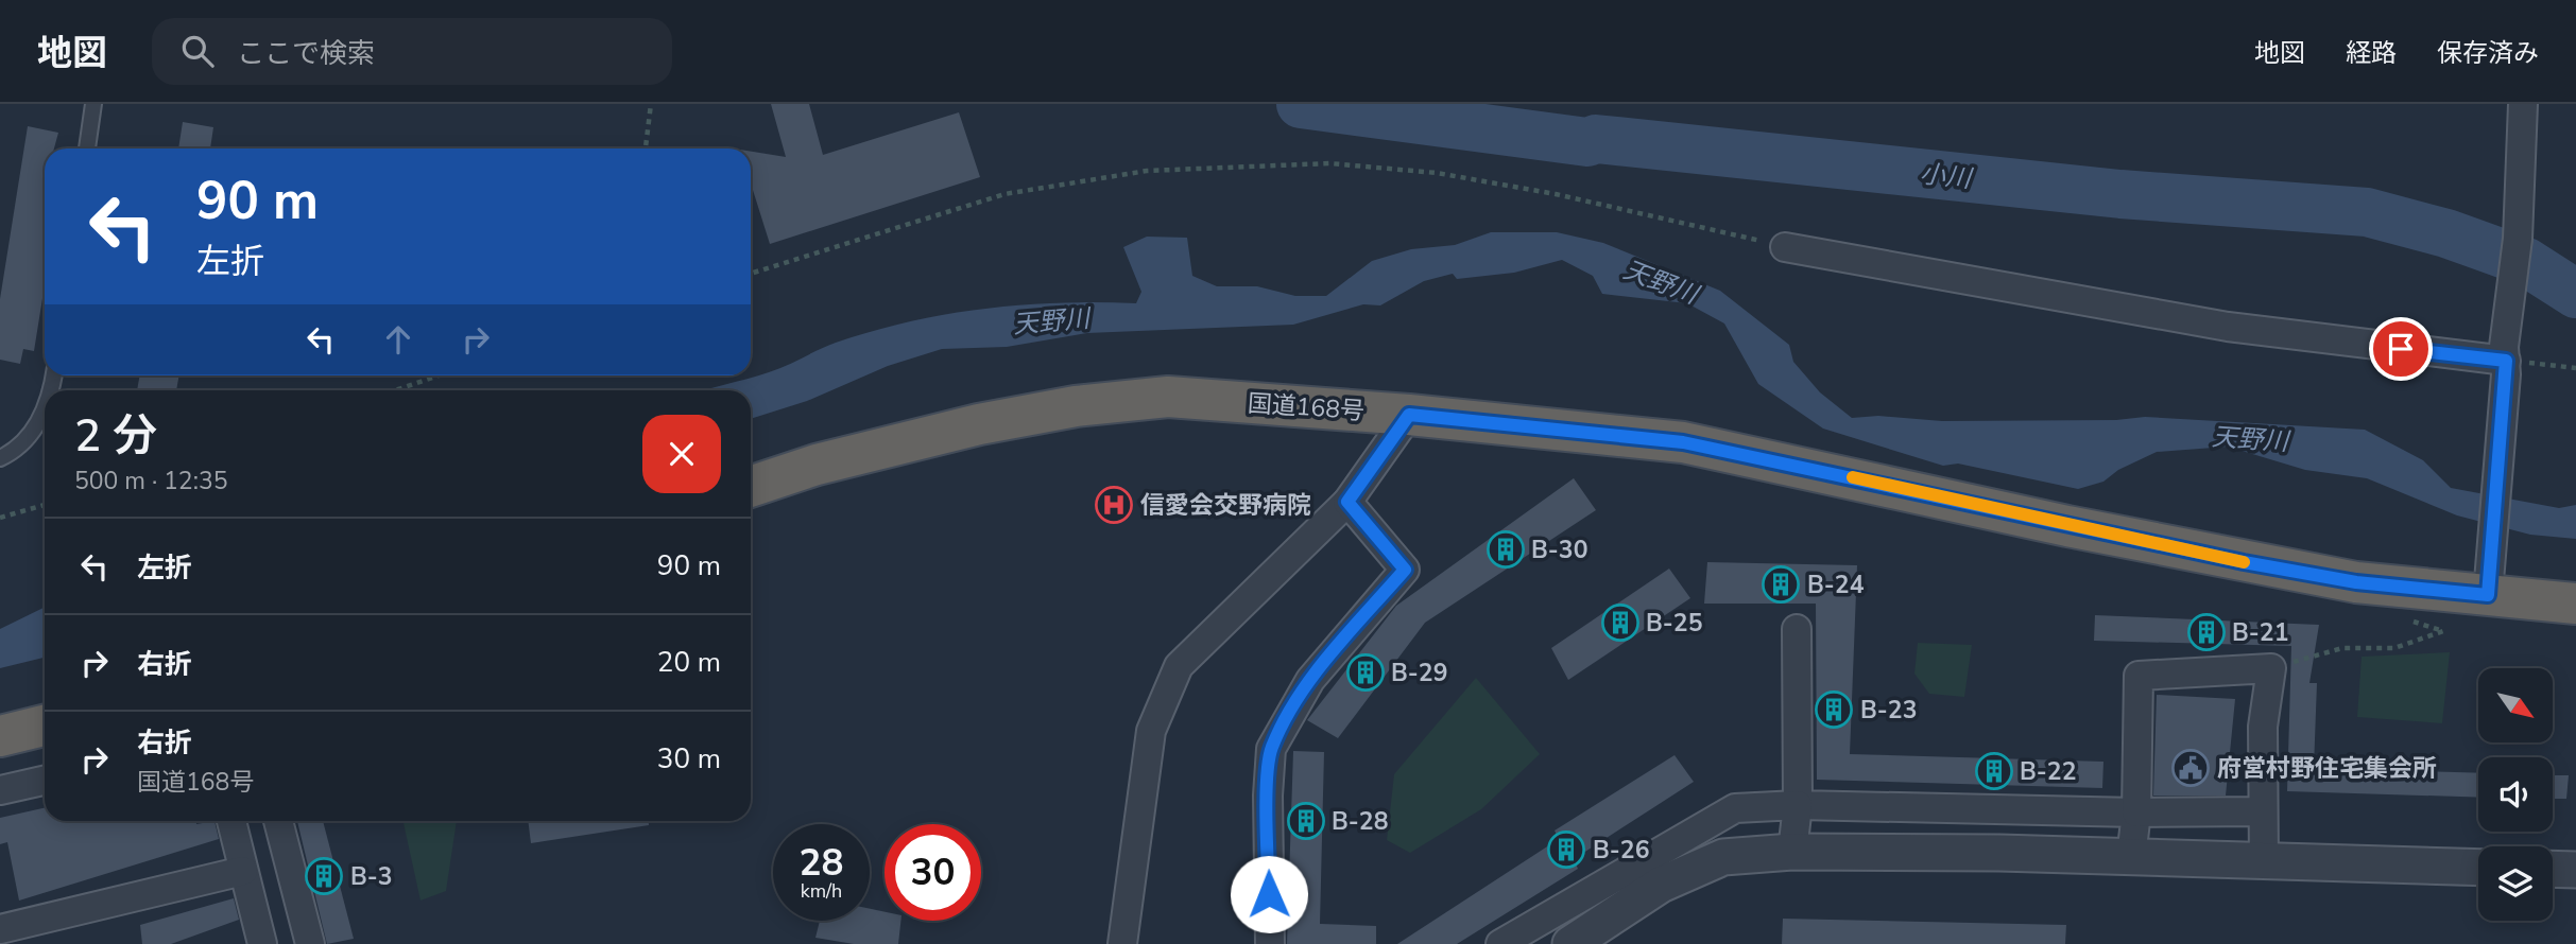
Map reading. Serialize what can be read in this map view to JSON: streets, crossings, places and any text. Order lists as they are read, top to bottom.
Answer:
{
  "streets": {
    "highway": ["国道168号"]
  },
  "water": ["小川", "天野川"],
  "places": {
    "hospital": ["信愛会交野病院"],
    "building": [
      "B-30",
      "B-24",
      "B-25",
      "B-21",
      "B-29",
      "B-23",
      "B-22",
      "B-28",
      "B-26",
      "B-3"
    ],
    "public building": ["府営村野住宅集会所"]
  },
  "north": "bottom right",
  "page": {
    "header": "地図",
    "search": "ここで検索",
    "nav": ["地図", "経路", "保存済み"],
    "turn": ["90 m", "左折"],
    "heading": ["2 分", "500 m · 12:35"],
    "list": [
      {
        "name": "左折",
        "value": "90 m"
      },
      {
        "name": "右折",
        "value": "20 m"
      },
      {
        "name": "右折",
        "note": "国道168号",
        "value": "30 m"
      }
    ],
    "speed": "28 km/h",
    "limit": "30"
  }
}
